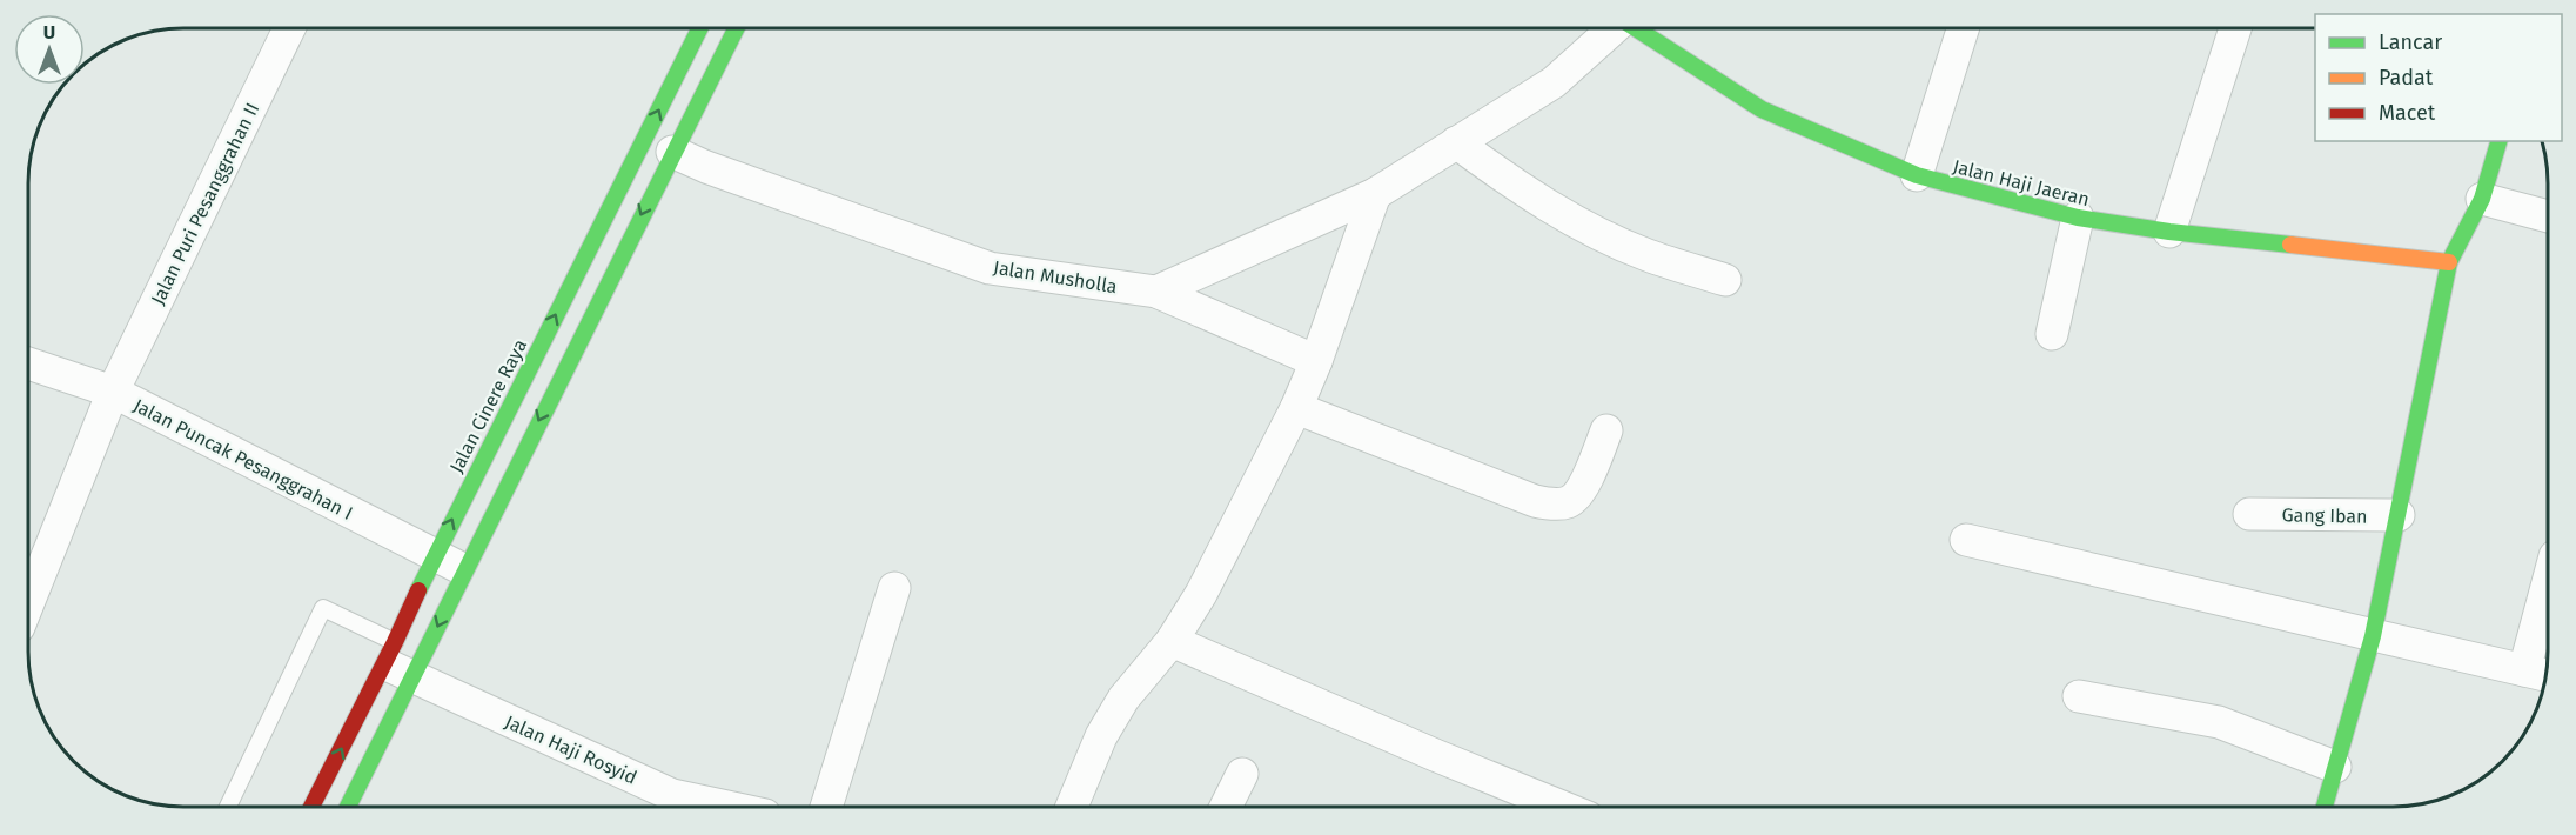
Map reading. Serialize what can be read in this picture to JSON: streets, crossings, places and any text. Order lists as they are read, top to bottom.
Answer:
{
  "streets": {
    "main road": ["Jalan Haji Jaeran", "Jalan Cinere Raya"],
    "street": [
      "Jalan Puri Pesanggrahan II",
      "Jalan Musholla",
      "Jalan Puncak Pesanggrahan I",
      "Gang Iban",
      "Jalan Haji Rosyid"
    ]
  },
  "crossings": [
    ["Jalan Puri Pesanggrahan II", "Jalan Puncak Pesanggrahan I"],
    ["Jalan Cinere Raya", "Jalan Puncak Pesanggrahan I"],
    ["Jalan Cinere Raya", "Jalan Haji Rosyid"]
  ],
  "legend": ["Lancar", "Padat", "Macet"],
  "north": "top"
}
